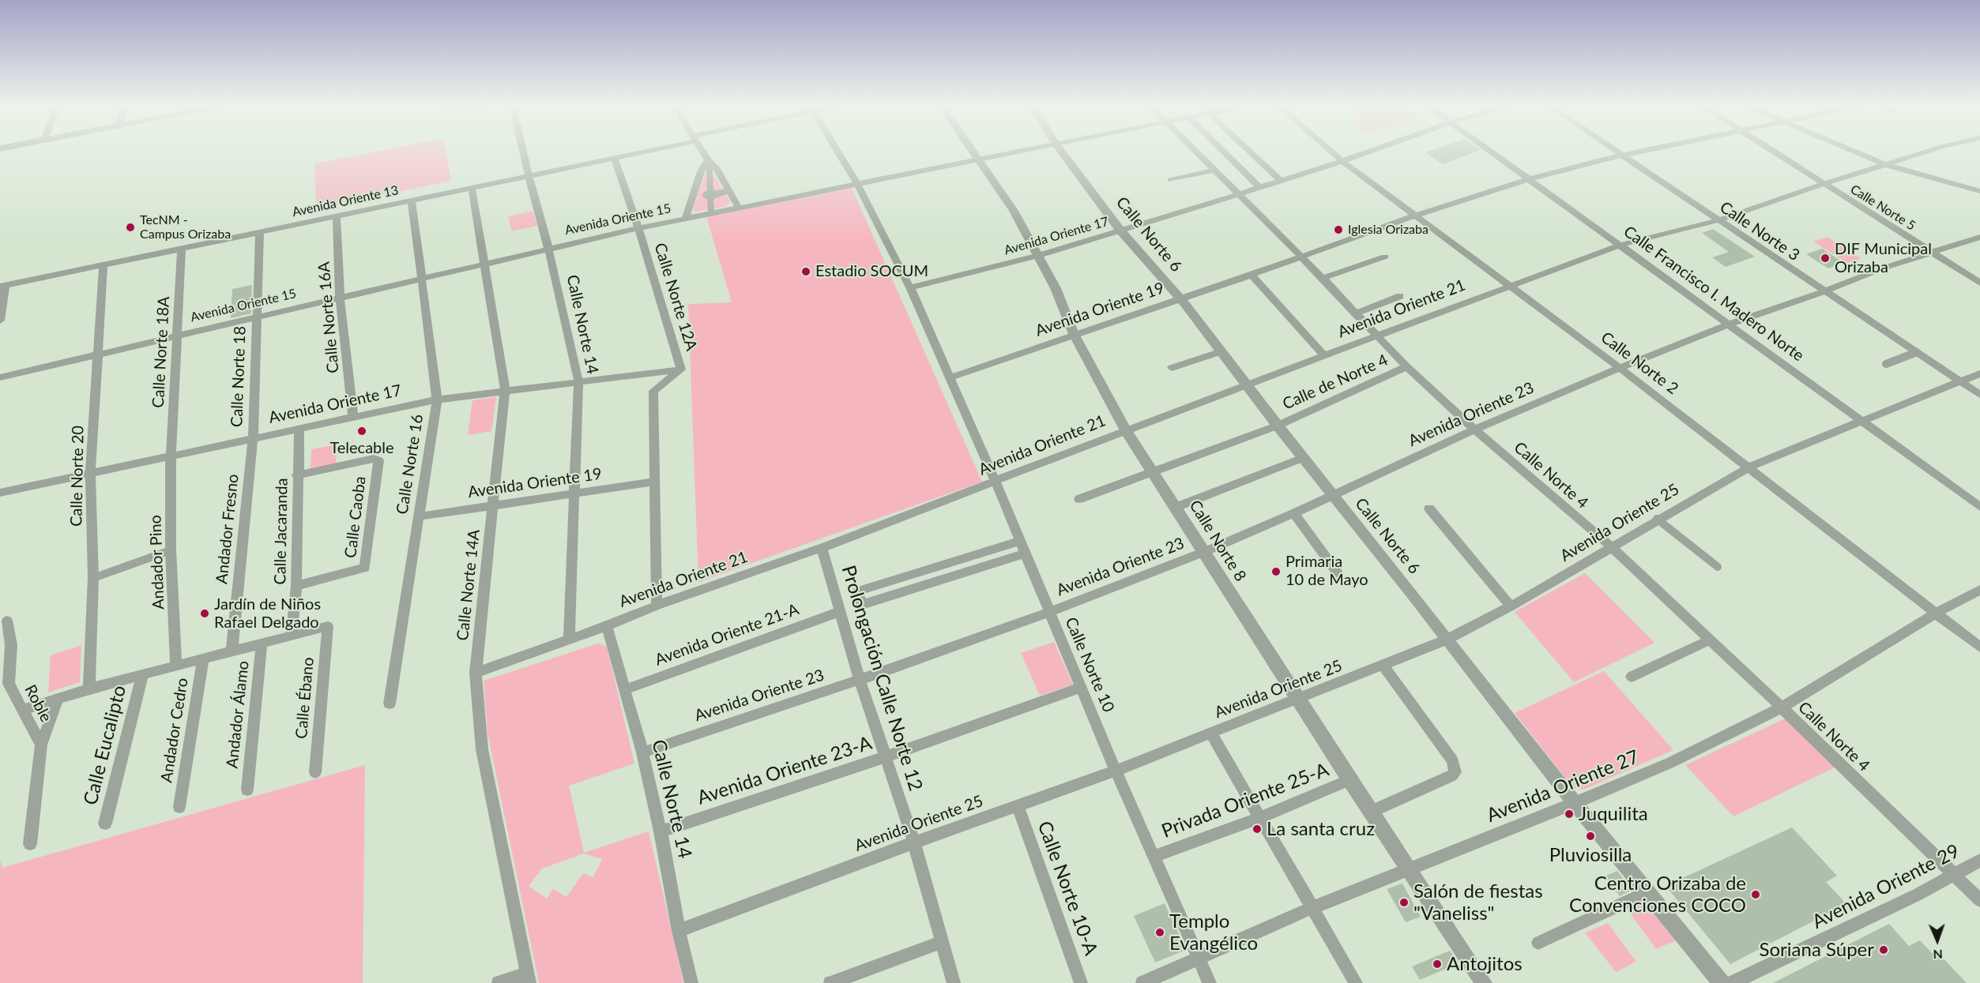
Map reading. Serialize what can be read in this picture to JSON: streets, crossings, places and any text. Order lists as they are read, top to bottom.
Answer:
{
  "streets": {
    "street": [
      "Avenida Oriente 13",
      "Calle Norte 5",
      "Avenida Oriente 15",
      "Calle Norte 3",
      "Calle Norte 6",
      "Avenida Oriente 17",
      "Calle Francisco I. Madero Norte",
      "Calle Norte 12A",
      "Avenida Oriente 21",
      "Avenida Oriente 19",
      "Calle Norte 16A",
      "Calle Norte 14",
      "Calle Norte 18A",
      "Calle Norte 2",
      "Calle Norte 18",
      "Calle de Norte 4",
      "Avenida Oriente 23",
      "Calle Norte 16",
      "Calle Norte 4",
      "Calle Norte 20",
      "Calle Caoba",
      "Avenida Oriente 25",
      "Andador Fresno",
      "Calle Jacaranda",
      "Calle Norte 8",
      "Andador Pino",
      "Calle Norte 14A",
      "Avenida Oriente 21-A",
      "Calle Norte 10",
      "Prolongación Calle Norte 12",
      "Calle Ébano",
      "Roble",
      "Andador Álamo",
      "Andador Cedro",
      "Calle Eucalipto",
      "Avenida Oriente 23-A",
      "Avenida Oriente 27",
      "Privada Oriente 25-A",
      "Avenida Oriente 29",
      "Calle Norte 10-A"
    ]
  },
  "crossings": [
    ["Avenida Oriente 13", "Calle Norte 12A"],
    ["Avenida Oriente 13", "Calle Norte 16A"],
    ["Avenida Oriente 13", "Calle Norte 14"],
    ["Avenida Oriente 13", "Calle Norte 18A"],
    ["Avenida Oriente 13", "Calle Norte 18"],
    ["Avenida Oriente 13", "Calle Norte 16"],
    ["Avenida Oriente 13", "Calle Norte 20"],
    ["Avenida Oriente 13", "Calle Norte 14A"],
    ["Calle Norte 5", "Avenida Oriente 21"],
    ["Calle Norte 5", "Avenida Oriente 23"],
    ["Avenida Oriente 15", "Calle Norte 12A"],
    ["Avenida Oriente 15", "Calle Norte 16A"],
    ["Avenida Oriente 15", "Calle Norte 14"],
    ["Avenida Oriente 15", "Calle Norte 18A"],
    ["Avenida Oriente 15", "Calle Norte 18"],
    ["Avenida Oriente 15", "Calle Norte 16"],
    ["Avenida Oriente 15", "Calle Norte 20"],
    ["Avenida Oriente 15", "Calle Norte 8"],
    ["Avenida Oriente 15", "Calle Norte 14A"],
    ["Avenida Oriente 15", "Calle Norte 10"],
    ["Calle Norte 3", "Avenida Oriente 21"],
    ["Calle Norte 3", "Avenida Oriente 19"],
    ["Calle Norte 3", "Avenida Oriente 23"],
    ["Calle Norte 3", "Avenida Oriente 25"],
    ["Calle Norte 6", "Avenida Oriente 17"],
    ["Calle Norte 6", "Avenida Oriente 21"],
    ["Calle Norte 6", "Avenida Oriente 19"],
    ["Calle Norte 6", "Calle de Norte 4"],
    ["Calle Norte 6", "Avenida Oriente 23"],
    ["Calle Norte 6", "Avenida Oriente 25"],
    ["Calle Norte 6", "Avenida Oriente 27"],
    ["Avenida Oriente 17", "Calle Norte 12A"],
    ["Avenida Oriente 17", "Calle Norte 16A"],
    ["Avenida Oriente 17", "Calle Norte 14"],
    ["Avenida Oriente 17", "Calle Norte 18A"],
    ["Avenida Oriente 17", "Calle Norte 2"],
    ["Avenida Oriente 17", "Calle Norte 18"],
    ["Avenida Oriente 17", "Calle Norte 16"],
    ["Avenida Oriente 17", "Calle Norte 4"],
    ["Avenida Oriente 17", "Calle Norte 20"],
    ["Avenida Oriente 17", "Andador Fresno"],
    ["Avenida Oriente 17", "Calle Jacaranda"],
    ["Avenida Oriente 17", "Calle Norte 8"],
    ["Avenida Oriente 17", "Andador Pino"],
    ["Avenida Oriente 17", "Calle Norte 14A"],
    ["Avenida Oriente 17", "Calle Norte 10"],
    ["Calle Francisco I. Madero Norte", "Avenida Oriente 21"],
    ["Calle Francisco I. Madero Norte", "Avenida Oriente 19"],
    ["Calle Francisco I. Madero Norte", "Avenida Oriente 23"],
    ["Calle Francisco I. Madero Norte", "Avenida Oriente 25"],
    ["Calle Norte 12A", "Avenida Oriente 21"],
    ["Calle Norte 12A", "Avenida Oriente 19"],
    ["Avenida Oriente 21", "Calle Norte 14"],
    ["Avenida Oriente 21", "Calle Norte 2"],
    ["Avenida Oriente 21", "Calle Norte 4"],
    ["Avenida Oriente 21", "Calle Norte 8"],
    ["Avenida Oriente 21", "Calle Norte 14A"],
    ["Avenida Oriente 21", "Calle Norte 10"],
    ["Avenida Oriente 21", "Prolongación Calle Norte 12"],
    ["Avenida Oriente 19", "Calle Norte 14"],
    ["Avenida Oriente 19", "Calle Norte 2"],
    ["Avenida Oriente 19", "Calle Norte 16"],
    ["Avenida Oriente 19", "Calle Norte 4"],
    ["Avenida Oriente 19", "Calle Norte 8"],
    ["Avenida Oriente 19", "Calle Norte 14A"],
    ["Avenida Oriente 19", "Calle Norte 10"],
    ["Calle Norte 14", "Avenida Oriente 23"],
    ["Calle Norte 14", "Avenida Oriente 25"],
    ["Calle Norte 14", "Avenida Oriente 21-A"],
    ["Calle Norte 14", "Avenida Oriente 23-A"],
    ["Calle Norte 18A", "Andador Pino"],
    ["Calle Norte 2", "Avenida Oriente 23"],
    ["Calle Norte 2", "Avenida Oriente 25"],
    ["Calle Norte 2", "Avenida Oriente 27"],
    ["Calle Norte 18", "Andador Fresno"],
    ["Calle de Norte 4", "Calle Norte 4"],
    ["Calle de Norte 4", "Calle Norte 8"],
    ["Avenida Oriente 23", "Calle Norte 4"],
    ["Avenida Oriente 23", "Calle Norte 8"],
    ["Avenida Oriente 23", "Calle Norte 10"],
    ["Avenida Oriente 23", "Prolongación Calle Norte 12"],
    ["Calle Norte 4", "Avenida Oriente 25"],
    ["Calle Norte 4", "Avenida Oriente 27"],
    ["Calle Norte 4", "Avenida Oriente 29"],
    ["Calle Caoba", "Calle Jacaranda"],
    ["Avenida Oriente 25", "Calle Norte 8"],
    ["Avenida Oriente 25", "Calle Norte 10"],
    ["Avenida Oriente 25", "Prolongación Calle Norte 12"],
    ["Avenida Oriente 25", "Calle Norte 10-A"],
    ["Calle Jacaranda", "Calle Ébano"],
    ["Calle Norte 8", "Avenida Oriente 27"],
    ["Calle Norte 8", "Privada Oriente 25-A"],
    ["Avenida Oriente 21-A", "Prolongación Calle Norte 12"],
    ["Calle Norte 10", "Avenida Oriente 23-A"],
    ["Calle Norte 10", "Avenida Oriente 27"],
    ["Calle Norte 10", "Privada Oriente 25-A"],
    ["Prolongación Calle Norte 12", "Avenida Oriente 23-A"]
  ],
  "places": [
    "TecNM - Campus Orizaba",
    "Iglesia Orizaba",
    "DIF Municipal Orizaba",
    "Estadio SOCUM",
    "Telecable",
    "Primaria 10 de Mayo",
    "Jardín de Niños Rafael Delgado",
    "Juquilita",
    "La santa cruz",
    "Pluviosilla",
    "Centro Orizaba de Convenciones COCO",
    "Salón de fiestas \"Vaneliss\"",
    "Templo Evangélico",
    "Soriana Súper",
    "Antojitos"
  ],
  "north": "bottom"
}
